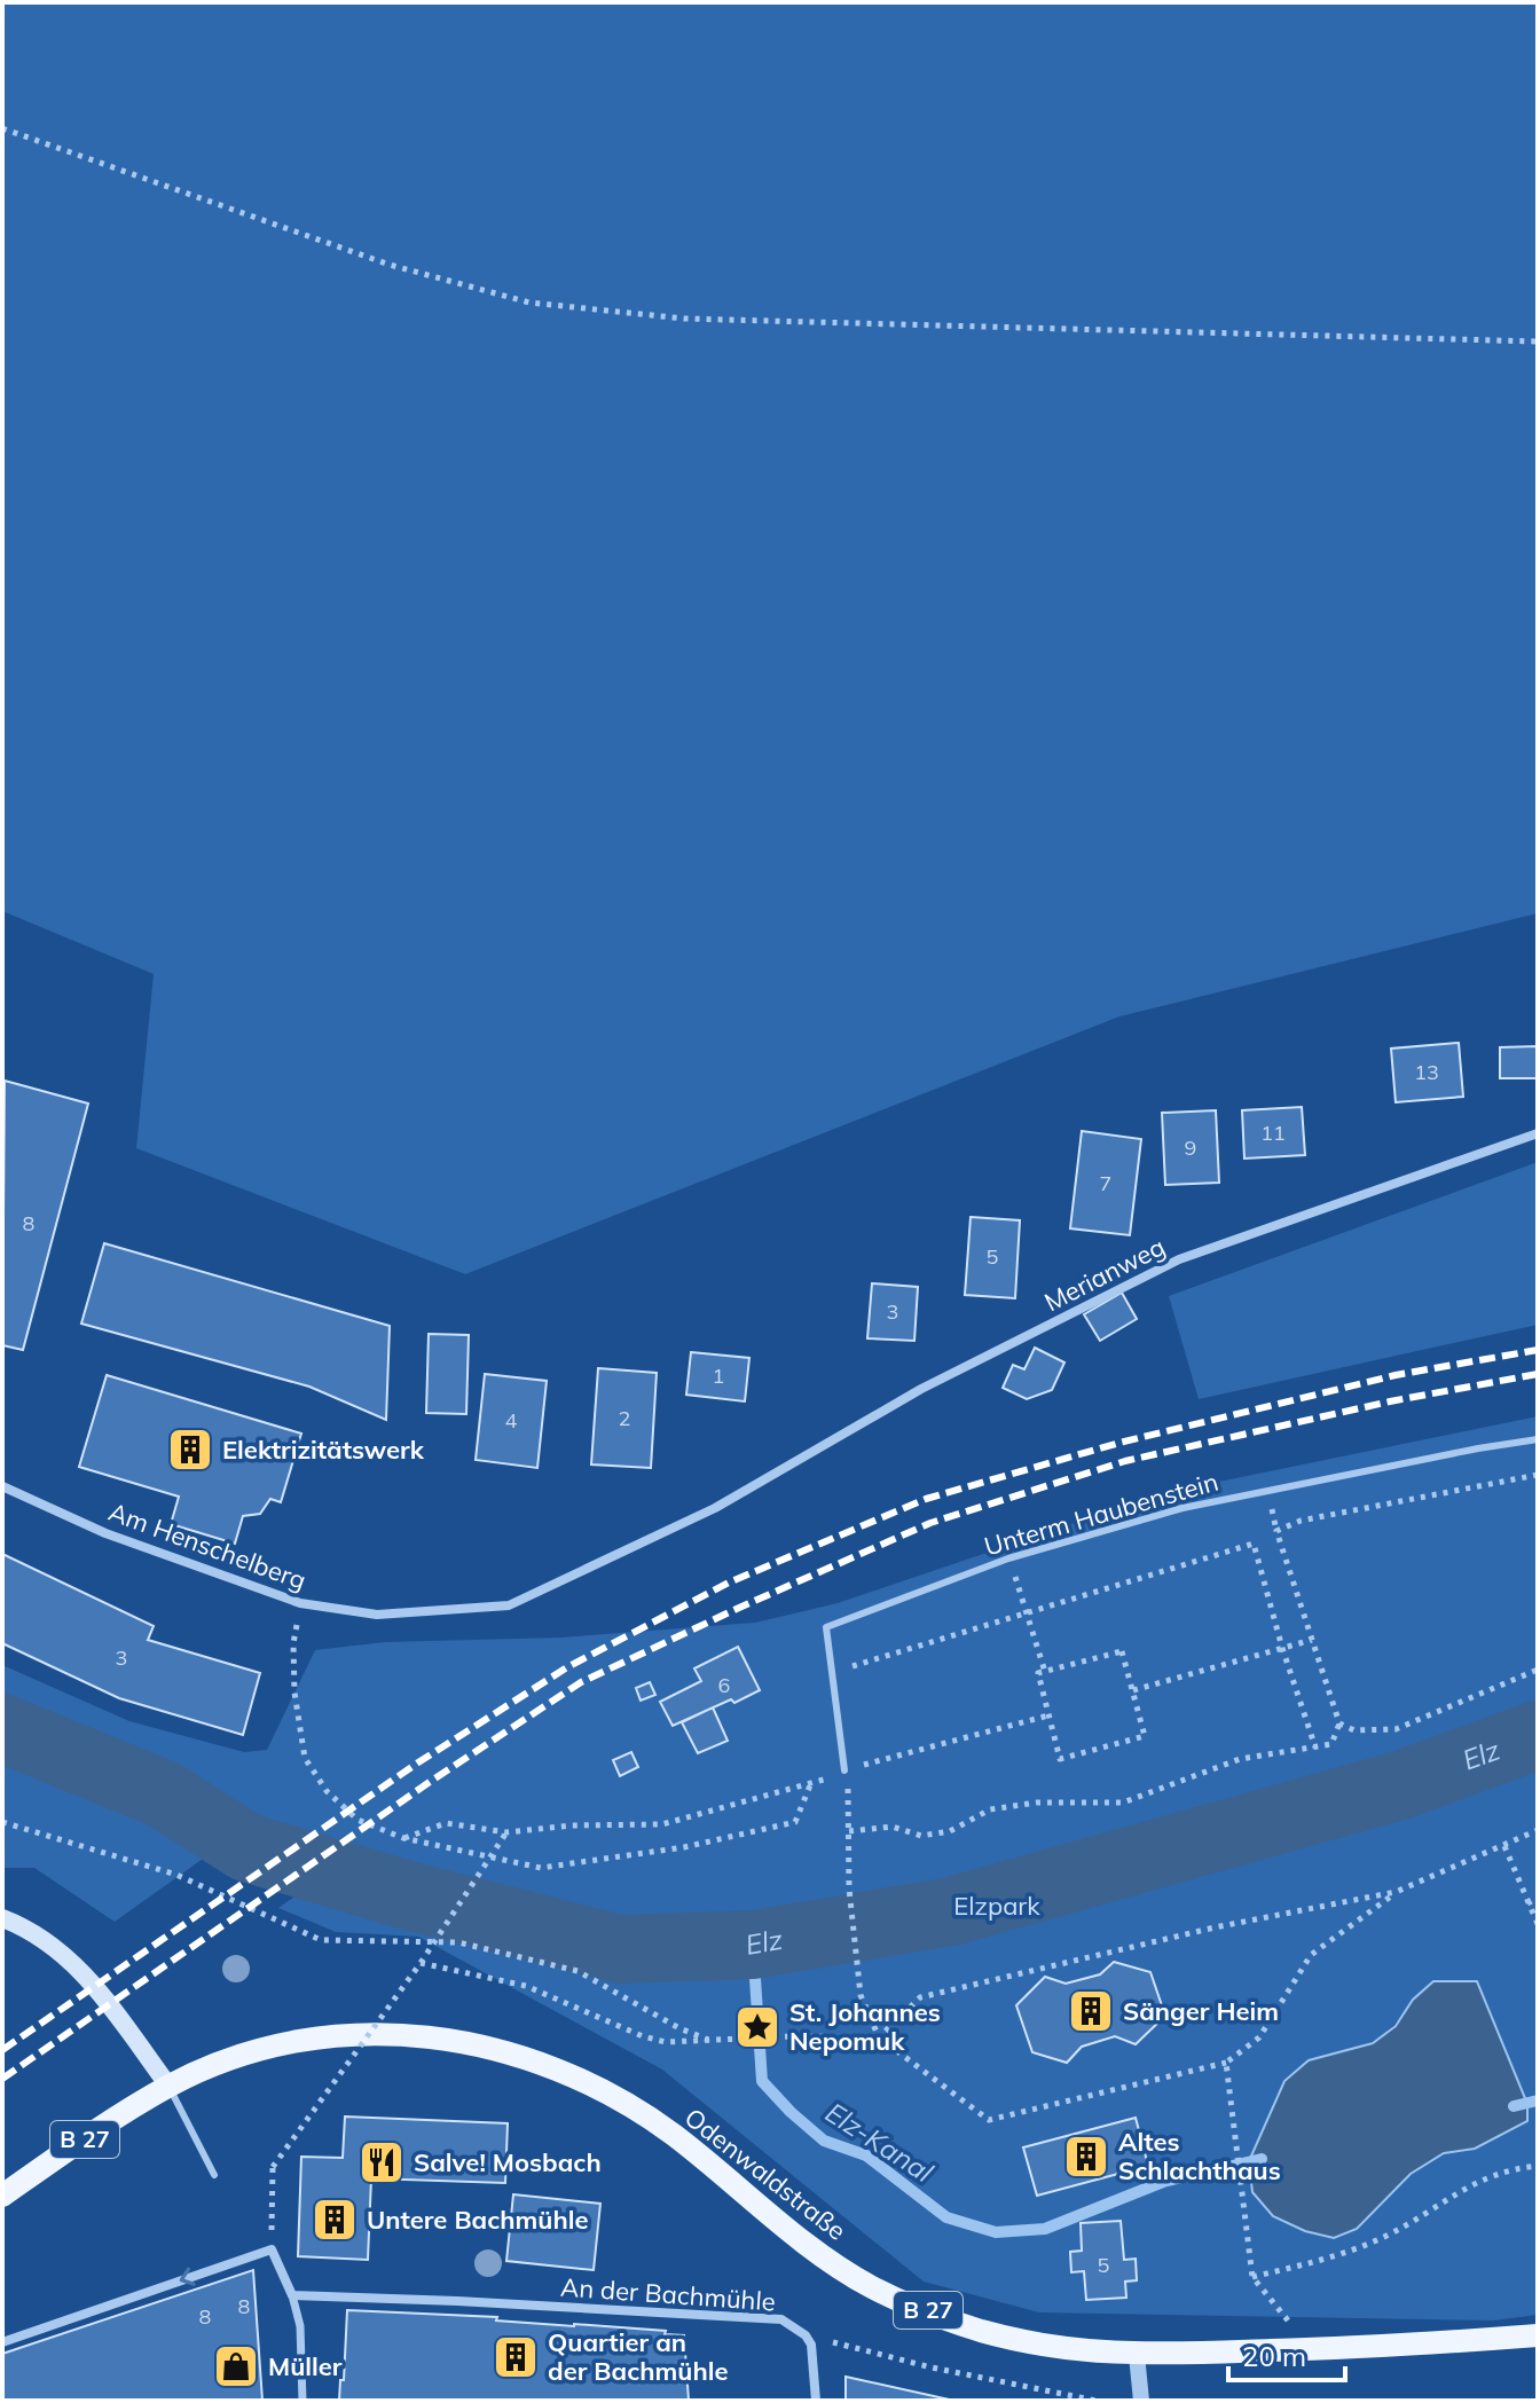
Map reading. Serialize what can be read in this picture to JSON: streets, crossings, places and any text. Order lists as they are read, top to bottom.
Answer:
{
  "streets": {
    "main road": ["B 27", "Odenwaldstraße"],
    "street": ["Merianweg", "Am Henschelberg", "An der Bachmühle"],
    "lane": ["Unterm Haubenstein"]
  },
  "crossings": [
    ["Merianweg", "Am Henschelberg"]
  ],
  "water": ["Elz", "Elz-Kanal"],
  "parks": ["Elzpark"],
  "places": {
    "building": [
      "Elektrizitätswerk",
      "Sänger Heim",
      "Altes Schlachthaus",
      "Untere Bachmühle",
      "Quartier an der Bachmühle"
    ],
    "place": ["St. Johannes Nepomuk"],
    "restaurant": ["Salve! Mosbach"],
    "shop": ["Müller"]
  },
  "house_numbers": [
    "13",
    "11",
    "9",
    "7",
    "8",
    "5",
    "3",
    "1",
    "2",
    "4",
    "3",
    "6",
    "5",
    "8",
    "8"
  ],
  "scale_bar": "20 m"
}
